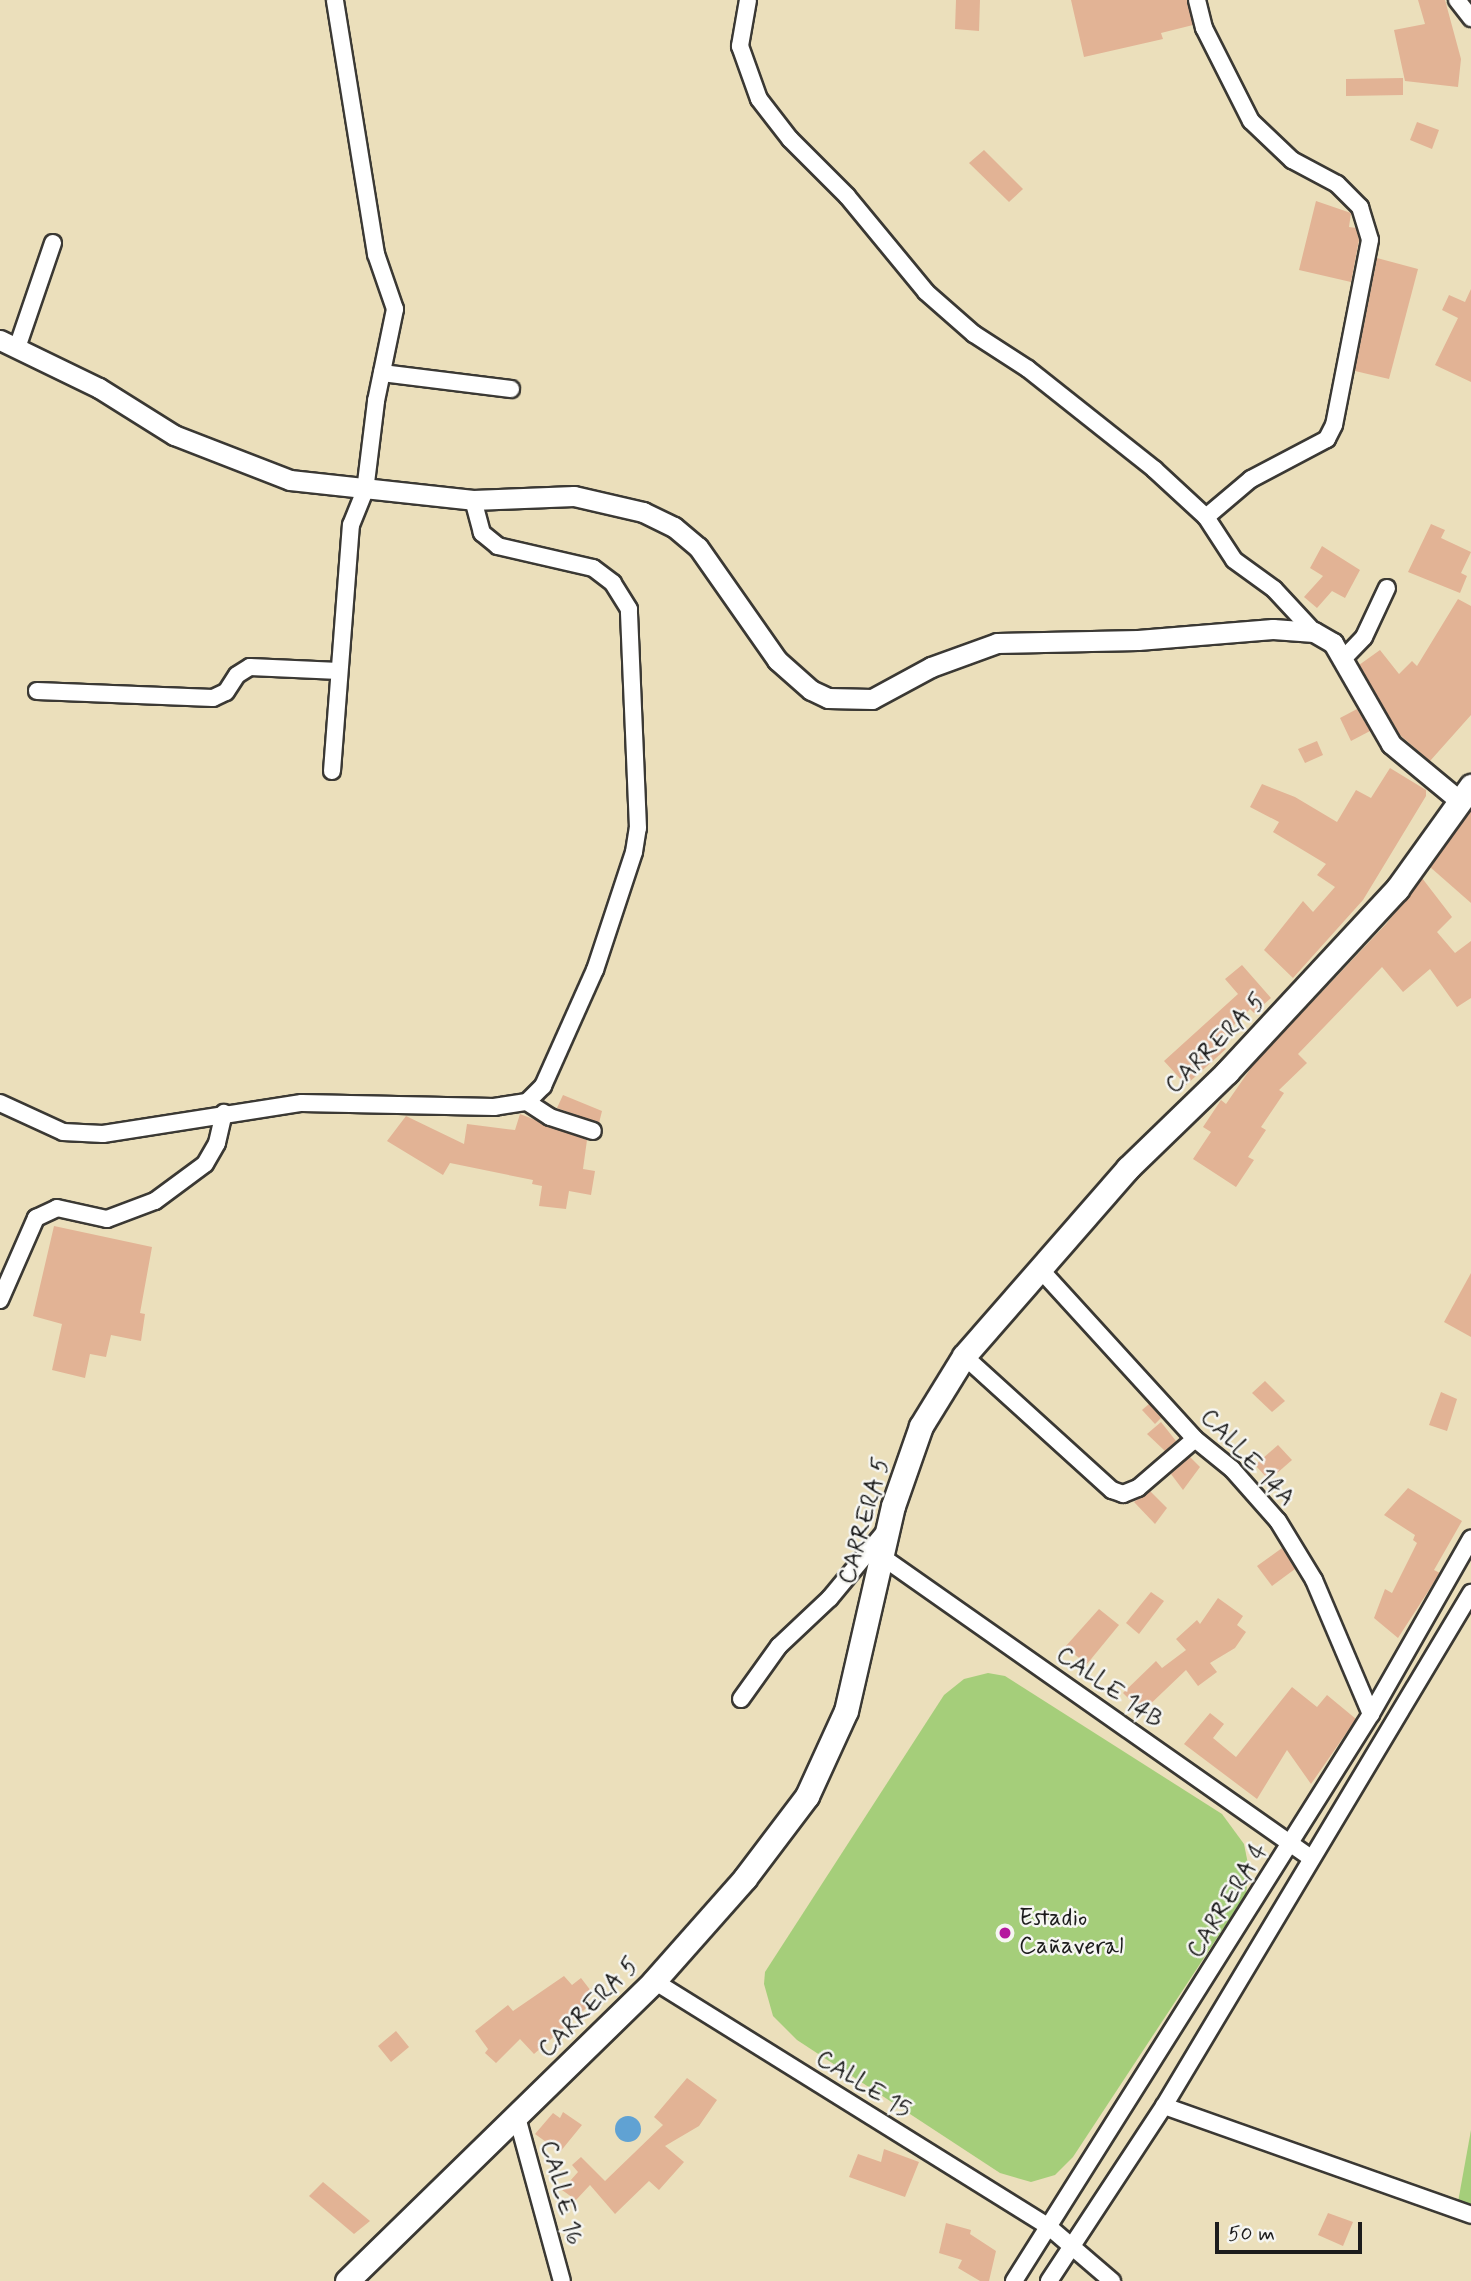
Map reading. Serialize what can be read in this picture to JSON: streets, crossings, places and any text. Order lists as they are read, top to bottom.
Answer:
{
  "streets": {
    "main road": ["CARRERA 5"],
    "street": [
      "CALLE 14A",
      "CALLE 14B",
      "CARRERA 4",
      "CALLE 15",
      "CALLE 16"
    ]
  },
  "crossings": [
    ["CARRERA 5", "CALLE 14A"],
    ["CARRERA 5", "CALLE 14B"],
    ["CARRERA 5", "CALLE 15"],
    ["CARRERA 5", "CALLE 16"],
    ["CALLE 14A", "CARRERA 4"],
    ["CALLE 14B", "CARRERA 4"],
    ["CARRERA 4", "CALLE 15"]
  ],
  "places": ["Estadio Cañaveral"],
  "scale_bar": "50 m"
}
